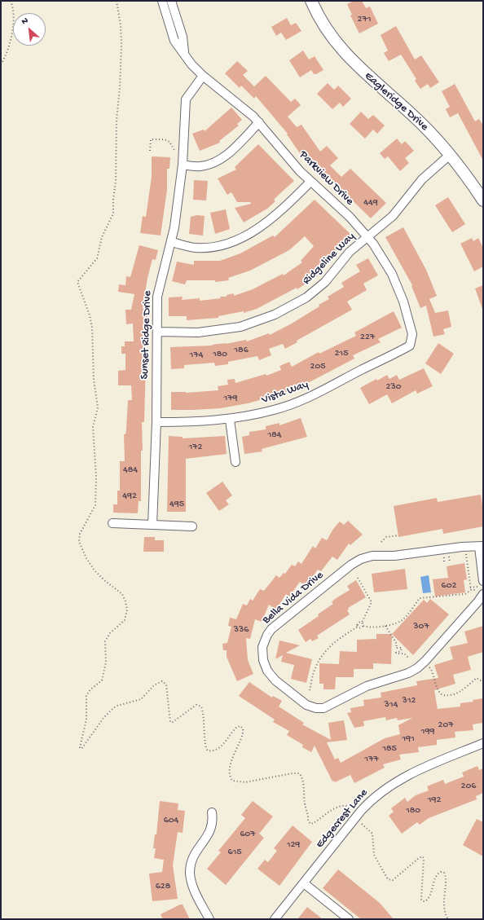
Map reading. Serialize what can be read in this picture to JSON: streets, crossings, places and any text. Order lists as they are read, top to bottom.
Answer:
{
  "streets": {
    "main road": ["Eagleridge Drive"],
    "street": [
      "Parkview Drive",
      "Ridgeline Way",
      "Sunset Ridge Drive",
      "Vista Way",
      "Bella Vida Drive",
      "Edgecrest Lane"
    ]
  },
  "crossings": [
    ["Eagleridge Drive", "Ridgeline Way"],
    ["Parkview Drive", "Ridgeline Way"],
    ["Parkview Drive", "Sunset Ridge Drive"],
    ["Parkview Drive", "Vista Way"],
    ["Ridgeline Way", "Sunset Ridge Drive"],
    ["Sunset Ridge Drive", "Vista Way"]
  ],
  "house_numbers": [
    "271",
    "449",
    "227",
    "186",
    "215",
    "180",
    "174",
    "205",
    "230",
    "179",
    "184",
    "172",
    "484",
    "492",
    "495",
    "602",
    "307",
    "336",
    "312",
    "314",
    "207",
    "199",
    "191",
    "185",
    "177",
    "206",
    "192",
    "180",
    "604",
    "607",
    "129",
    "615",
    "628"
  ],
  "north": "top left"
}
